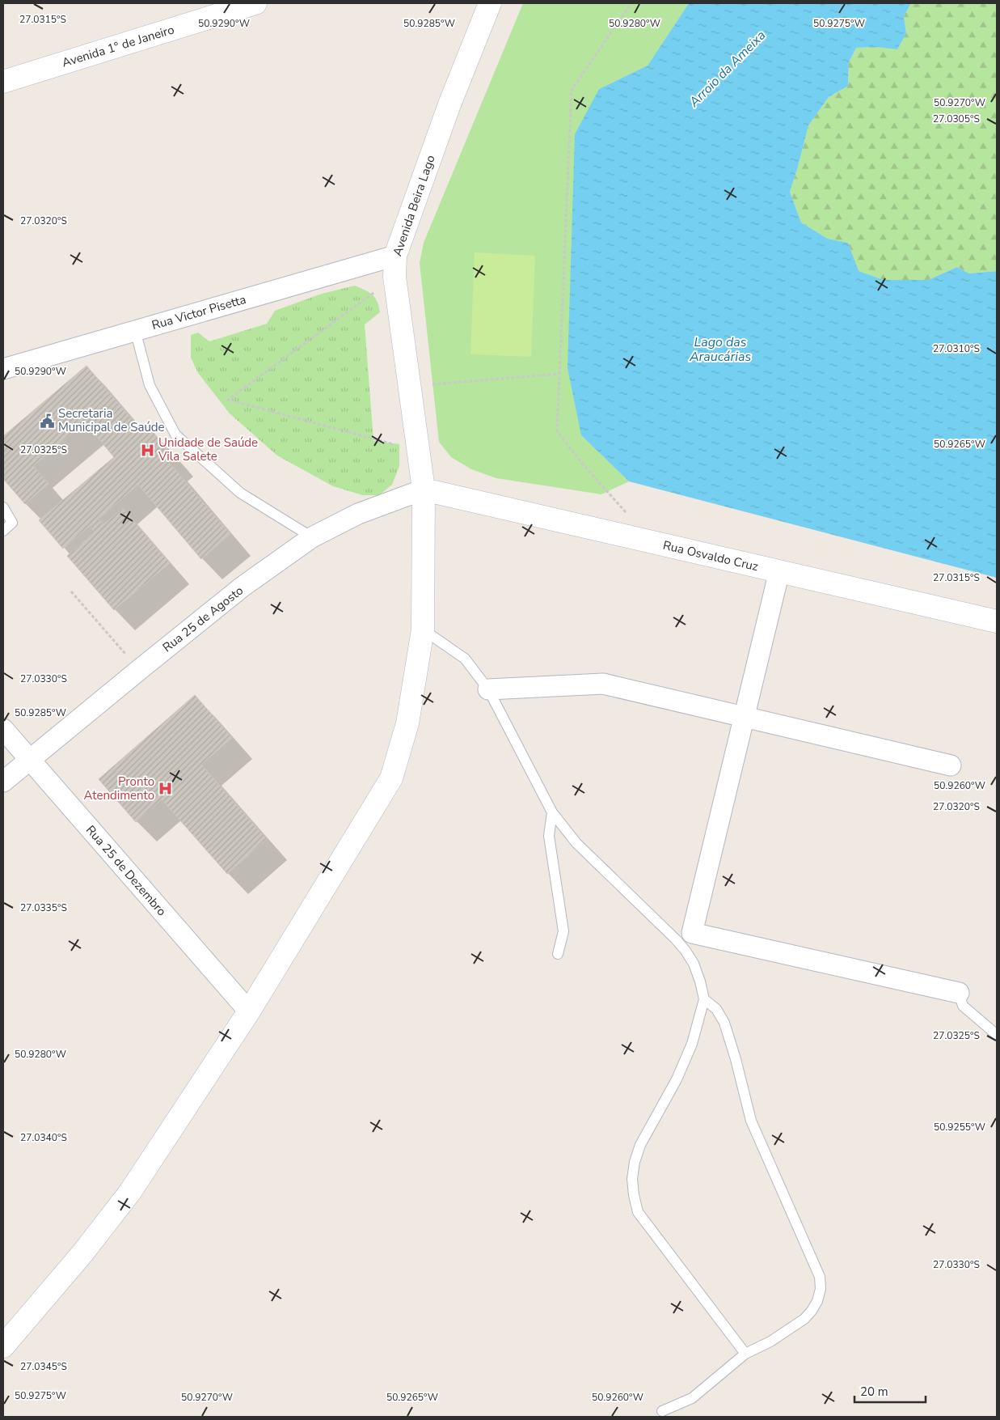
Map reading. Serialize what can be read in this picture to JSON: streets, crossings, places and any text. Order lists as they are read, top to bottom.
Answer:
{
  "streets": {
    "street": [
      "Avenida 1° de Janeiro",
      "Avenida Beira Lago",
      "Rua Victor Pisetta",
      "Rua Osvaldo Cruz",
      "Rua 25 de Agosto",
      "Rua 25 de Dezembro"
    ]
  },
  "crossings": [
    ["Avenida Beira Lago", "Rua Victor Pisetta"],
    ["Avenida Beira Lago", "Rua Osvaldo Cruz"],
    ["Avenida Beira Lago", "Rua 25 de Agosto"],
    ["Avenida Beira Lago", "Rua 25 de Dezembro"],
    ["Rua Osvaldo Cruz", "Rua 25 de Agosto"],
    ["Rua 25 de Agosto", "Rua 25 de Dezembro"]
  ],
  "water": ["Arroio da Ameixa", "Lago das Araucárias"],
  "places": {
    "public building": ["Secretaria Municipal de Saúde"],
    "hospital": ["Unidade de Saúde Vila Salete", "Pronto Atendimento"]
  },
  "scale_bar": "20 m",
  "coordinates": [
    "27.0315°S",
    "50.9290°W",
    "50.9285°W",
    "50.9280°W",
    "50.9275°W",
    "50.9270°W",
    "27.0305°S",
    "27.0320°S",
    "27.0310°S",
    "50.9265°W",
    "27.0325°S",
    "27.0330°S",
    "50.9260°W",
    "27.0335°S",
    "50.9255°W",
    "27.0340°S",
    "27.0345°S"
  ]
}
